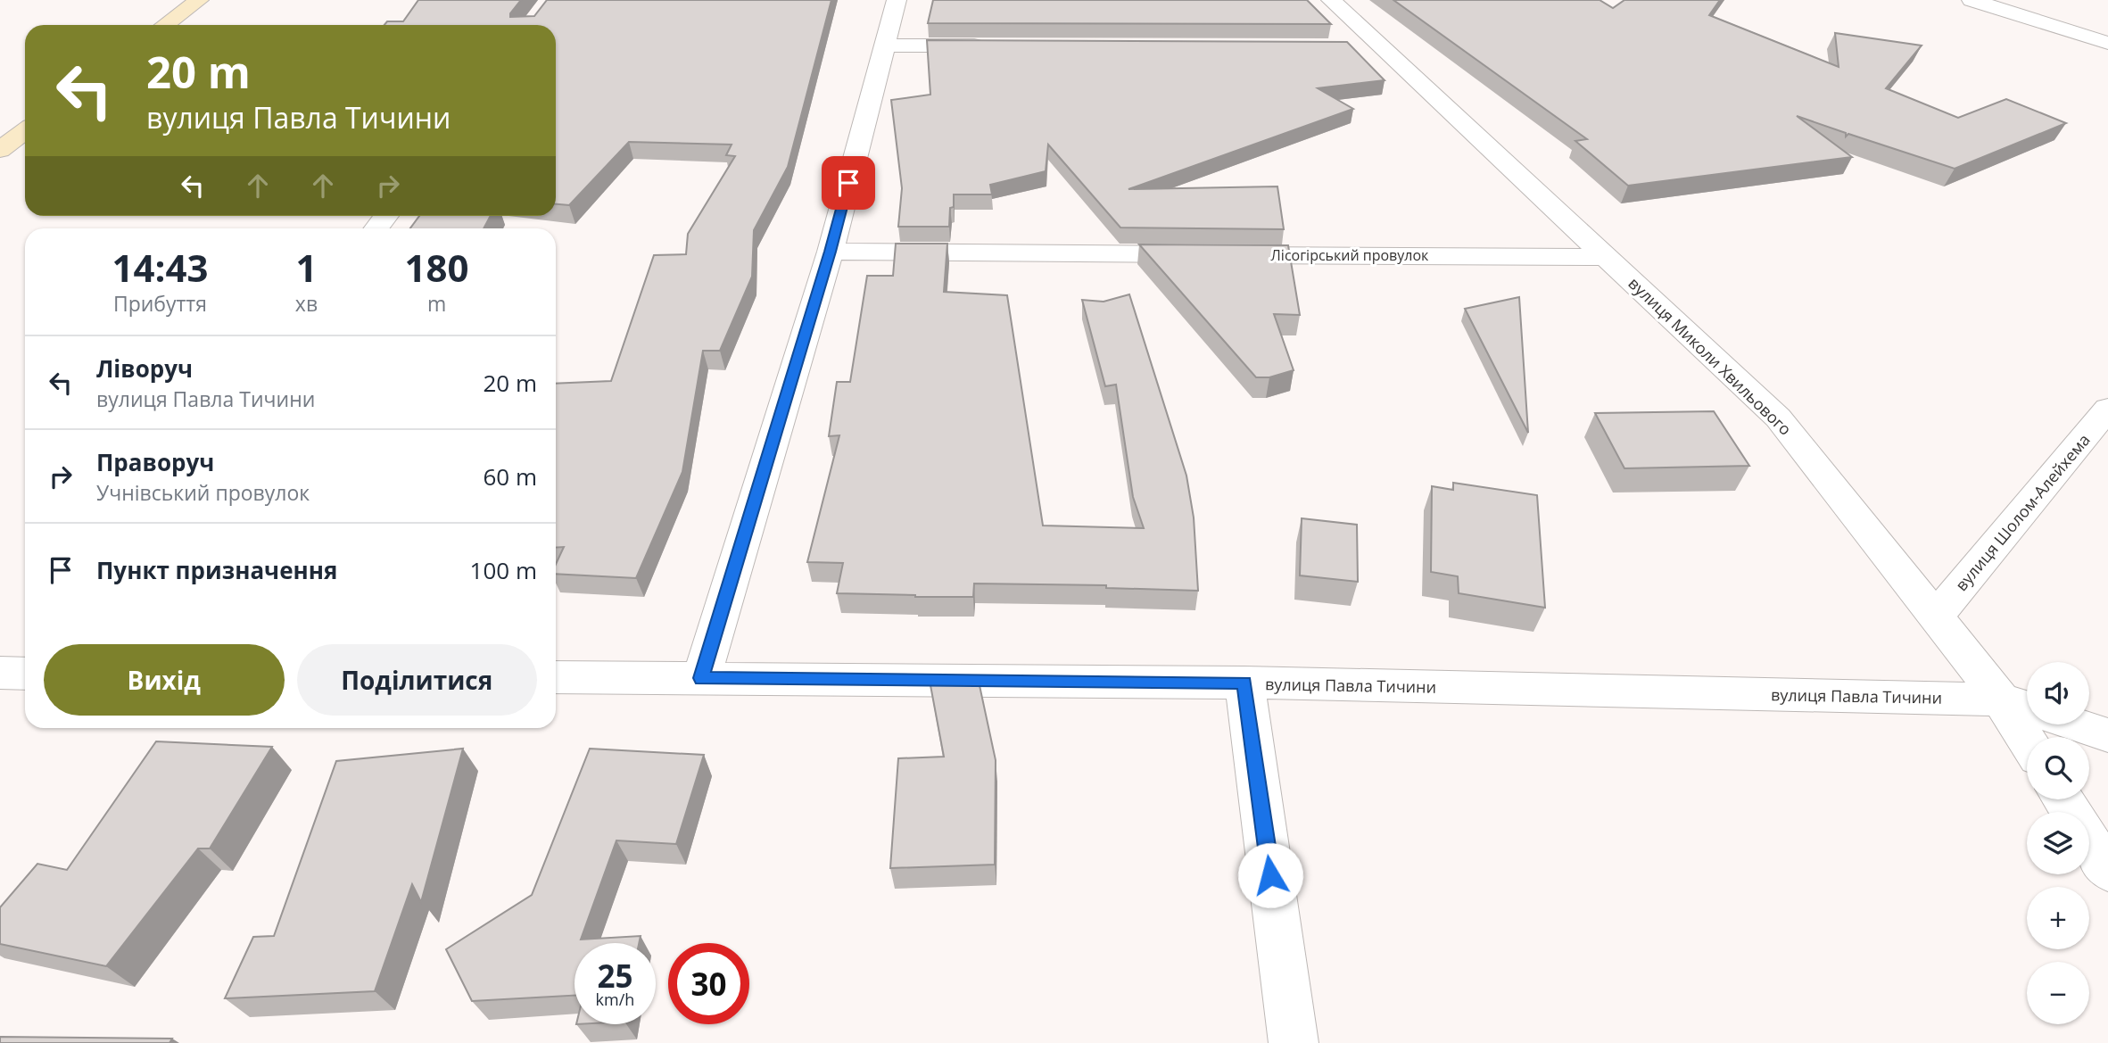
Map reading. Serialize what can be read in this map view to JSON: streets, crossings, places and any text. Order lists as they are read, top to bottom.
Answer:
{
  "streets": {
    "street": [
      "Лісогірський провулок",
      "вулиця Миколи Хвильового",
      "вулиця Шолом-Алейхема",
      "вулиця Павла Тичини"
    ]
  },
  "crossings": [
    ["Лісогірський провулок", "вулиця Миколи Хвильового"],
    ["вулиця Миколи Хвильового", "вулиця Шолом-Алейхема"],
    ["вулиця Миколи Хвильового", "вулиця Павла Тичини"]
  ],
  "page": {
    "turn": ["20 m", "вулиця Павла Тичини"],
    "eta": [
      "14:43",
      "Прибуття",
      "1",
      "хв",
      "180",
      "m"
    ],
    "list": [
      {
        "name": "Ліворуч",
        "note": "вулиця Павла Тичини",
        "value": "20 m"
      },
      {
        "name": "Праворуч",
        "note": "Учнівський провулок",
        "value": "60 m"
      },
      {
        "name": "Пункт призначення",
        "value": "100 m"
      }
    ],
    "buttons": ["Вихід", "Поділитися"],
    "map_buttons": ["+", "−"],
    "speed": "25 km/h",
    "limit": "30"
  }
}
